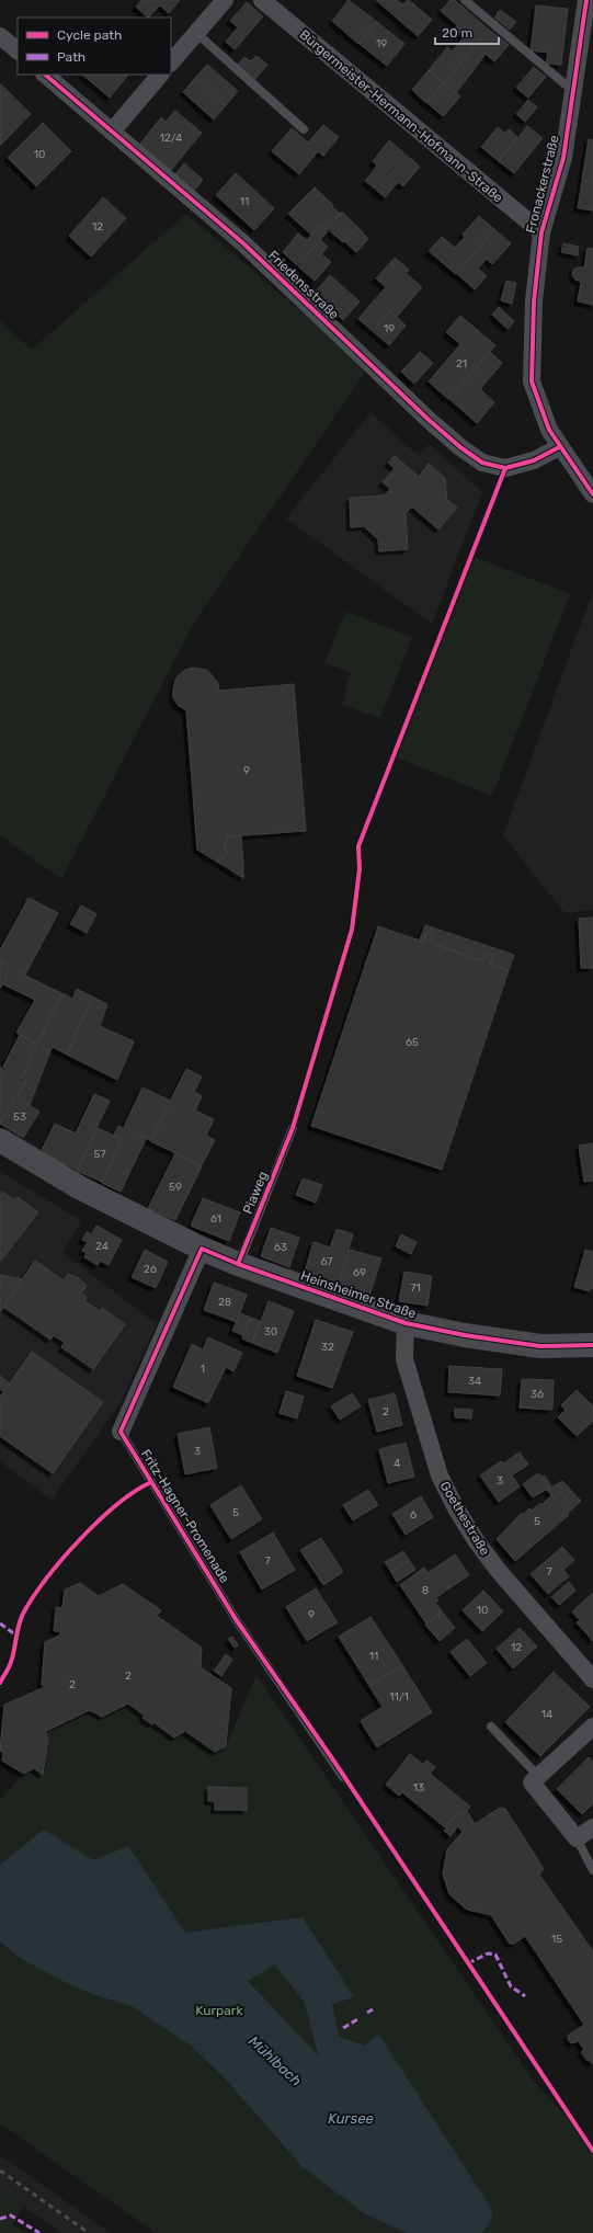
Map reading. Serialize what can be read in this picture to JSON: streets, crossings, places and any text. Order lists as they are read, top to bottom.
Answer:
{
  "streets": {
    "street": [
      "Bürgermeister-Hermann-Hofmann-Straße",
      "Fronackerstraße",
      "Friedensstraße",
      "Heinsheimer Straße",
      "Fritz-Hagner-Promenade",
      "Goethestraße"
    ],
    "lane": ["Piaweg"]
  },
  "crossings": [
    ["Bürgermeister-Hermann-Hofmann-Straße", "Fronackerstraße"],
    ["Fronackerstraße", "Friedensstraße"],
    ["Piaweg", "Heinsheimer Straße"],
    ["Heinsheimer Straße", "Fritz-Hagner-Promenade"],
    ["Heinsheimer Straße", "Goethestraße"]
  ],
  "water": ["Mühlbach", "Kursee"],
  "parks": ["Kurpark"],
  "house_numbers": [
    "19",
    "12/4",
    "10",
    "11",
    "12",
    "19",
    "21",
    "9",
    "65",
    "53",
    "57",
    "59",
    "61",
    "24",
    "63",
    "67",
    "26",
    "69",
    "71",
    "28",
    "30",
    "32",
    "1",
    "34",
    "36",
    "2",
    "3",
    "4",
    "3",
    "5",
    "6",
    "5",
    "7",
    "7",
    "8",
    "10",
    "9",
    "12",
    "11",
    "2",
    "2",
    "11/1",
    "14",
    "13",
    "15"
  ],
  "legend": ["Cycle path", "Path"],
  "scale_bar": "20 m"
}
